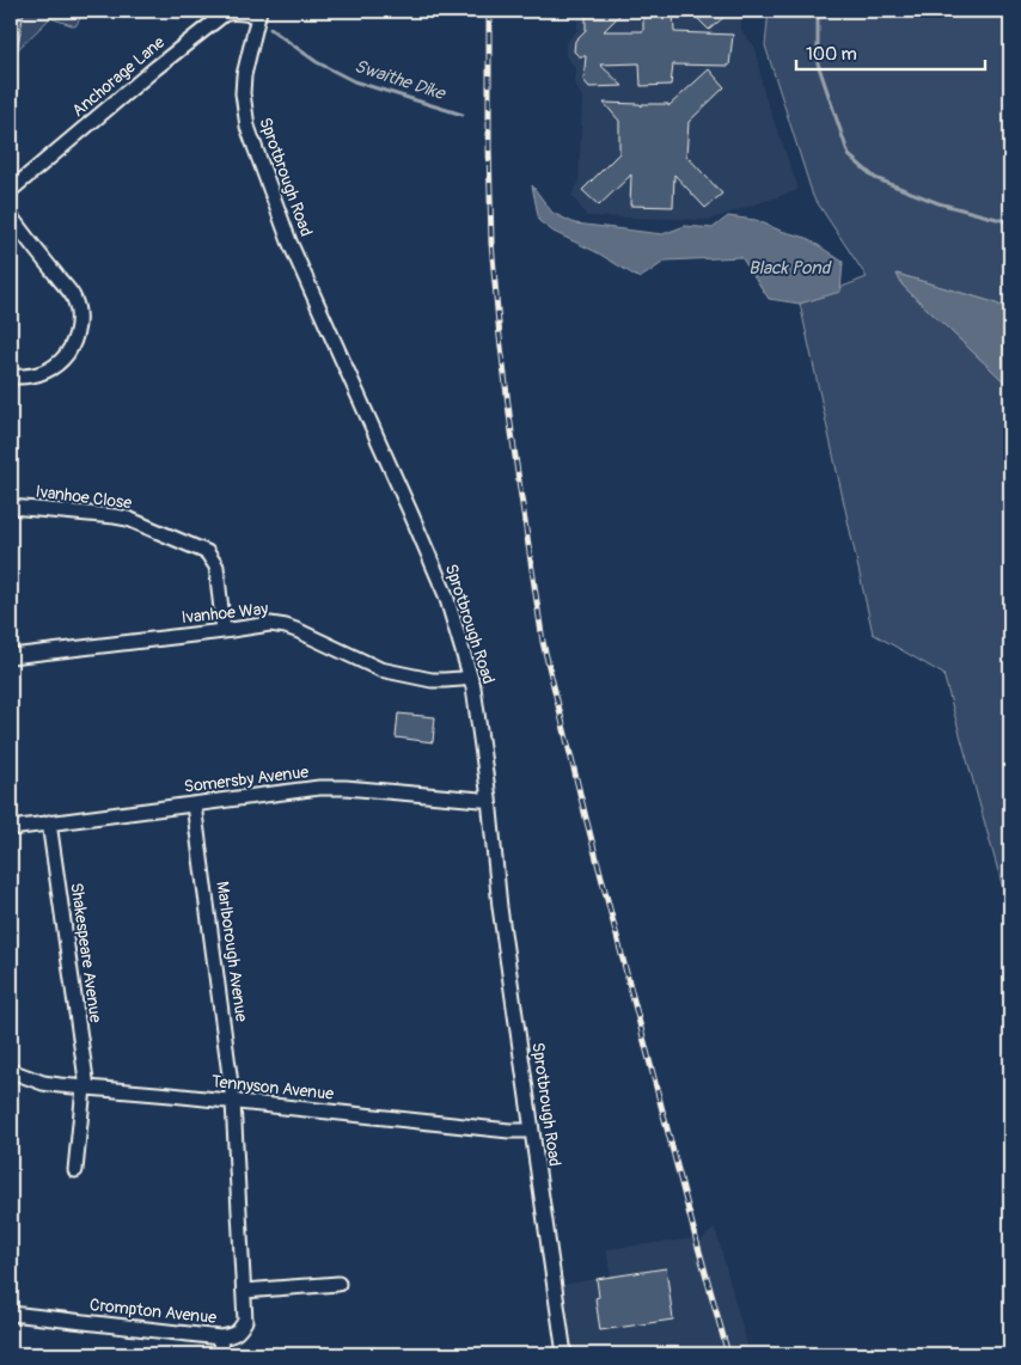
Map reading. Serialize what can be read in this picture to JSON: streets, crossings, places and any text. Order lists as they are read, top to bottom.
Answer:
{
  "streets": {
    "street": [
      "Anchorage Lane",
      "Sprotbrough Road",
      "Ivanhoe Close",
      "Ivanhoe Way",
      "Somersby Avenue",
      "Marlborough Avenue",
      "Shakespeare Avenue",
      "Tennyson Avenue",
      "Crompton Avenue"
    ]
  },
  "crossings": [
    ["Anchorage Lane", "Sprotbrough Road"],
    ["Sprotbrough Road", "Ivanhoe Way"],
    ["Sprotbrough Road", "Somersby Avenue"],
    ["Sprotbrough Road", "Tennyson Avenue"],
    ["Ivanhoe Close", "Ivanhoe Way"],
    ["Somersby Avenue", "Marlborough Avenue"],
    ["Somersby Avenue", "Shakespeare Avenue"],
    ["Marlborough Avenue", "Tennyson Avenue"],
    ["Marlborough Avenue", "Crompton Avenue"],
    ["Shakespeare Avenue", "Tennyson Avenue"],
    ["Tennyson Avenue", "Crompton Avenue"]
  ],
  "water": ["Swaithe Dike", "Black Pond"],
  "scale_bar": "100 m"
}
